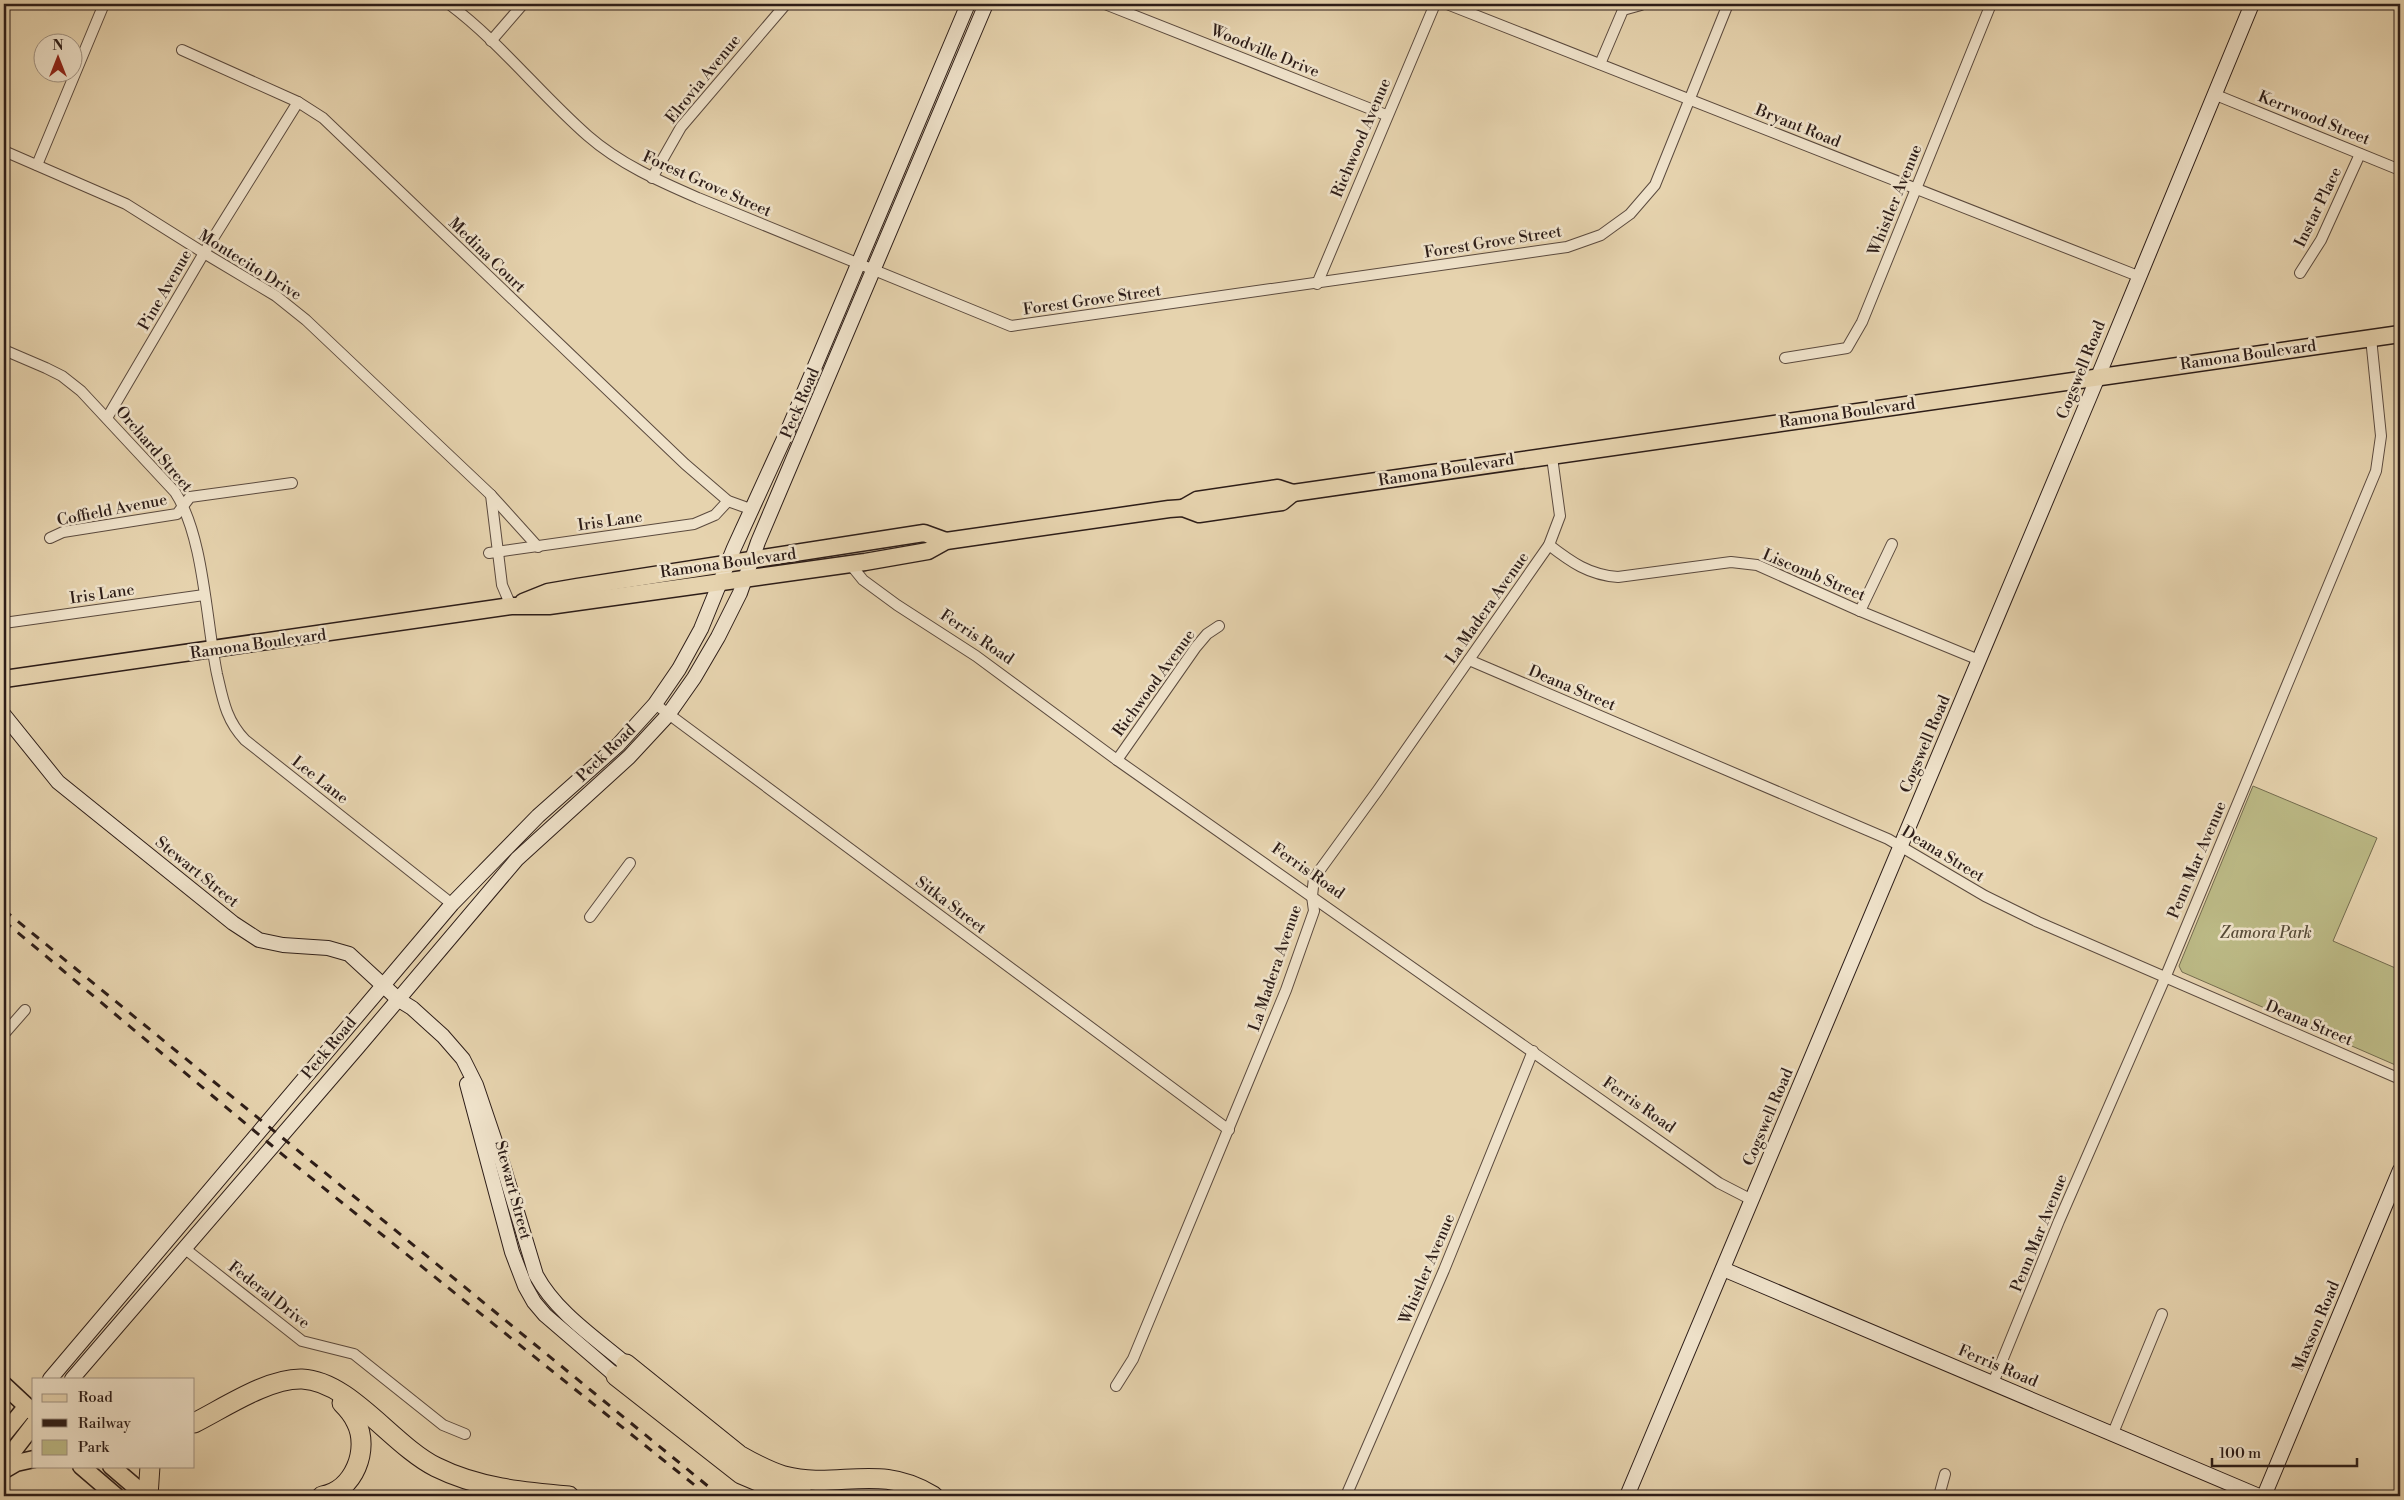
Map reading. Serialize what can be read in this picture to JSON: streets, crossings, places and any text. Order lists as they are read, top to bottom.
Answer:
{
  "streets": {
    "main road": ["Ramona Boulevard"],
    "street": [
      "Woodville Drive",
      "Elrovia Avenue",
      "Kerrwood Street",
      "Bryant Road",
      "Richwood Avenue",
      "Forest Grove Street",
      "Whistler Avenue",
      "Instar Place",
      "Medina Court",
      "Montecito Drive",
      "Pine Avenue",
      "Cogswell Road",
      "Peck Road",
      "Orchard Street",
      "Coffield Avenue",
      "Iris Lane",
      "Liscomb Street",
      "La Madera Avenue",
      "Ferris Road",
      "Deana Street",
      "Lee Lane",
      "Penn Mar Avenue",
      "Stewart Street",
      "Sitka Street",
      "Federal Drive",
      "Maxson Road"
    ]
  },
  "crossings": [
    ["Woodville Drive", "Richwood Avenue"],
    ["Elrovia Avenue", "Forest Grove Street"],
    ["Kerrwood Street", "Instar Place"],
    ["Kerrwood Street", "Cogswell Road"],
    ["Bryant Road", "Forest Grove Street"],
    ["Bryant Road", "Whistler Avenue"],
    ["Bryant Road", "Cogswell Road"],
    ["Richwood Avenue", "Forest Grove Street"],
    ["Richwood Avenue", "Ferris Road"],
    ["Forest Grove Street", "Peck Road"],
    ["Whistler Avenue", "Ferris Road"],
    ["Medina Court", "Pine Avenue"],
    ["Medina Court", "Peck Road"],
    ["Medina Court", "Iris Lane"],
    ["Montecito Drive", "Pine Avenue"],
    ["Montecito Drive", "Iris Lane"],
    ["Pine Avenue", "Orchard Street"],
    ["Ramona Boulevard", "Cogswell Road"],
    ["Ramona Boulevard", "Peck Road"],
    ["Ramona Boulevard", "Orchard Street"],
    ["Ramona Boulevard", "La Madera Avenue"],
    ["Ramona Boulevard", "Ferris Road"],
    ["Ramona Boulevard", "Lee Lane"],
    ["Ramona Boulevard", "Penn Mar Avenue"],
    ["Cogswell Road", "Liscomb Street"],
    ["Cogswell Road", "Ferris Road"],
    ["Cogswell Road", "Deana Street"],
    ["Peck Road", "Lee Lane"],
    ["Peck Road", "Stewart Street"],
    ["Peck Road", "Sitka Street"],
    ["Peck Road", "Federal Drive"],
    ["Orchard Street", "Coffield Avenue"],
    ["Orchard Street", "Iris Lane"],
    ["Orchard Street", "Lee Lane"],
    ["Liscomb Street", "La Madera Avenue"],
    ["La Madera Avenue", "Ferris Road"],
    ["La Madera Avenue", "Deana Street"],
    ["La Madera Avenue", "Sitka Street"],
    ["Ferris Road", "Penn Mar Avenue"],
    ["Deana Street", "Penn Mar Avenue"]
  ],
  "parks": ["Zamora Park"],
  "legend": ["Road", "Railway", "Park"],
  "scale_bar": "100 m",
  "north": "top"
}
